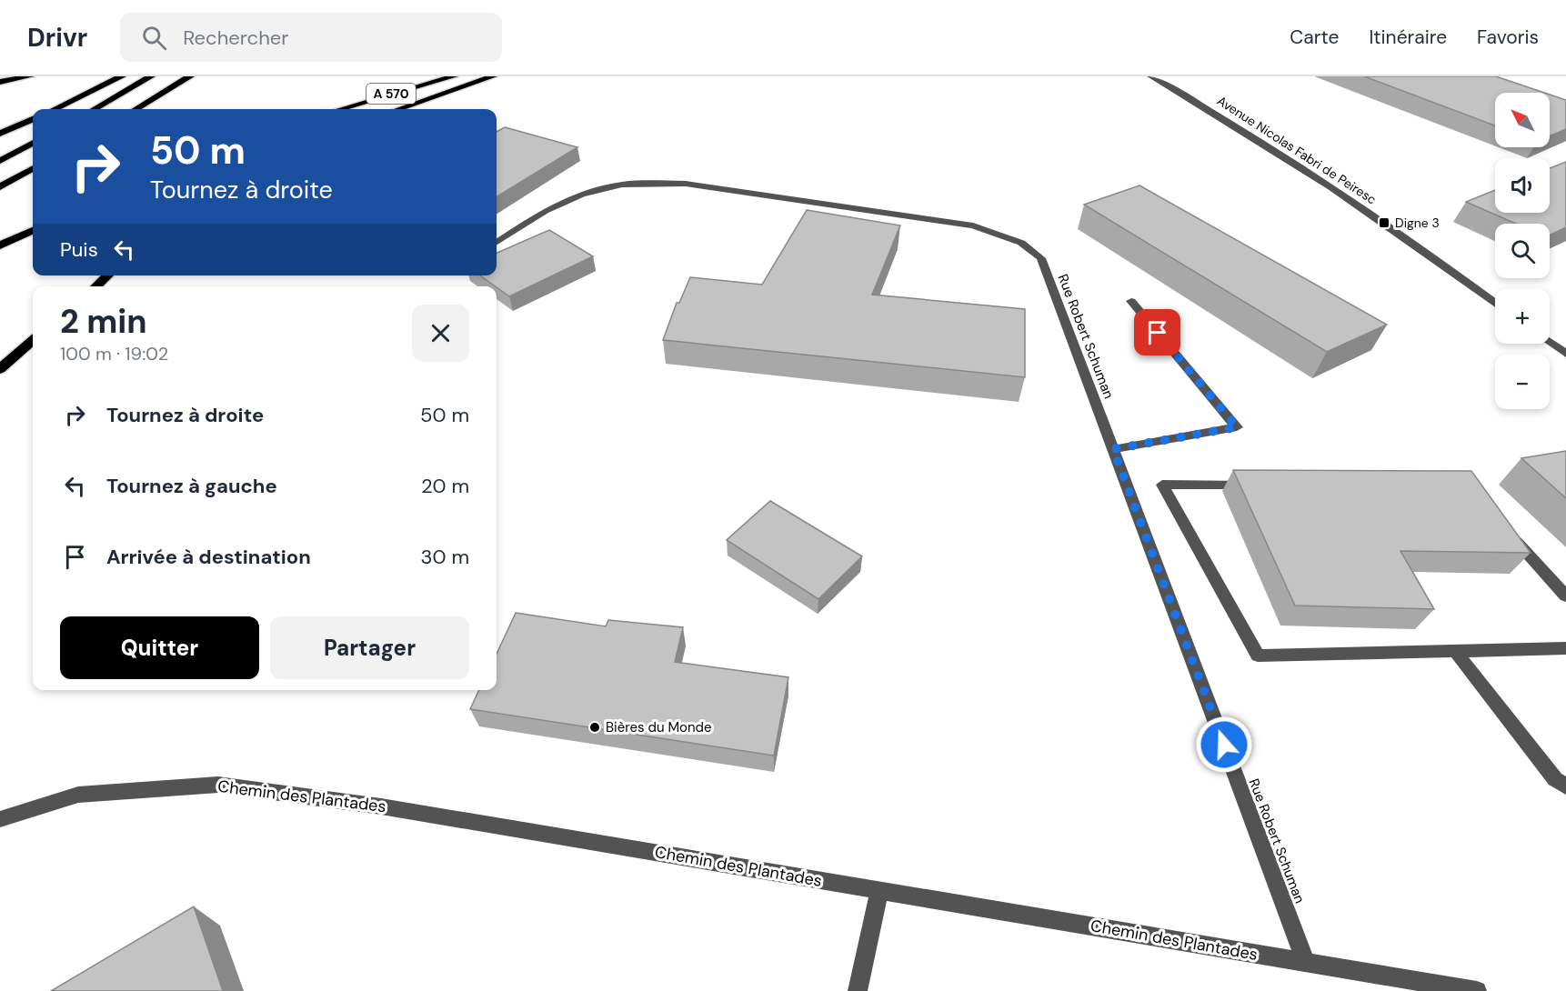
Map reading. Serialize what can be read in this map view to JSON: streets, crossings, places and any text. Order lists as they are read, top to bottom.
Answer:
{
  "streets": {
    "highway": ["A 570"],
    "street": ["Avenue Nicolas Fabri de Peiresc", "Rue Robert Schuman", "Chemin des Plantades"]
  },
  "crossings": [
    ["Rue Robert Schuman", "Chemin des Plantades"]
  ],
  "places": {
    "transit": ["Digne 3"],
    "other": ["Bières du Monde"]
  },
  "north": "top left",
  "page": {
    "header": "Drivr",
    "search": "Rechercher",
    "nav": ["Carte", "Itinéraire", "Favoris"],
    "map_buttons": ["+", "−"],
    "turn": ["50 m", "Tournez à droite"],
    "then": "Puis",
    "heading": ["2 min", "100 m · 19:02"],
    "list": [
      {
        "name": "Tournez à droite",
        "value": "50 m"
      },
      {
        "name": "Tournez à gauche",
        "value": "20 m"
      },
      {
        "name": "Arrivée à destination",
        "value": "30 m"
      }
    ],
    "buttons": ["Quitter", "Partager"]
  }
}
